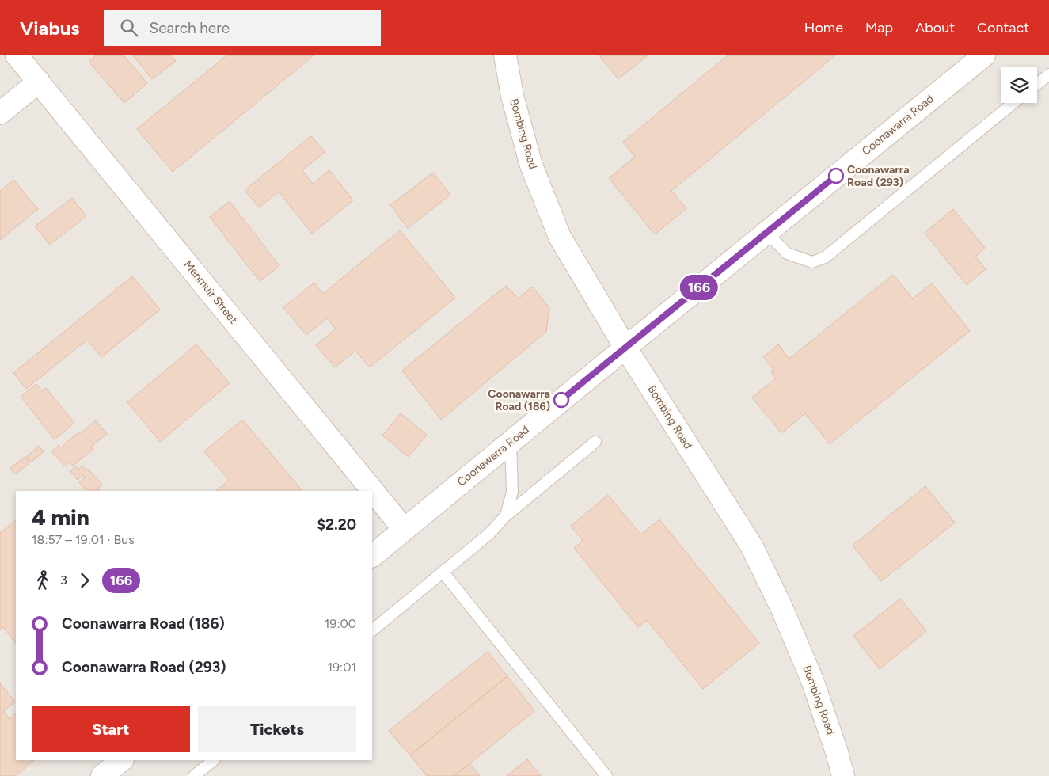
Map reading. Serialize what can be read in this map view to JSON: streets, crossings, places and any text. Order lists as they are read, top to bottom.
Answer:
{
  "streets": {
    "street": ["Coonawarra Road", "Bombing Road", "Menmuir Street"]
  },
  "crossings": [
    ["Coonawarra Road", "Bombing Road"],
    ["Coonawarra Road", "Menmuir Street"]
  ],
  "places": ["Coonawarra Road (293)", "Coonawarra Road (186)"],
  "lines": ["bus line 166"],
  "page": {
    "header": "Viabus",
    "search": "Search here",
    "nav": [
      "Home",
      "Map",
      "About",
      "Contact"
    ],
    "on_map": "166",
    "heading": ["4 min", "18:57 – 19:01 · Bus", "$2.20"],
    "legs": ["3", "166"],
    "list": [
      {
        "name": "Coonawarra Road (186)",
        "value": "19:00"
      },
      {
        "name": "Coonawarra Road (293)",
        "value": "19:01"
      }
    ],
    "buttons": ["Start", "Tickets"]
  }
}
